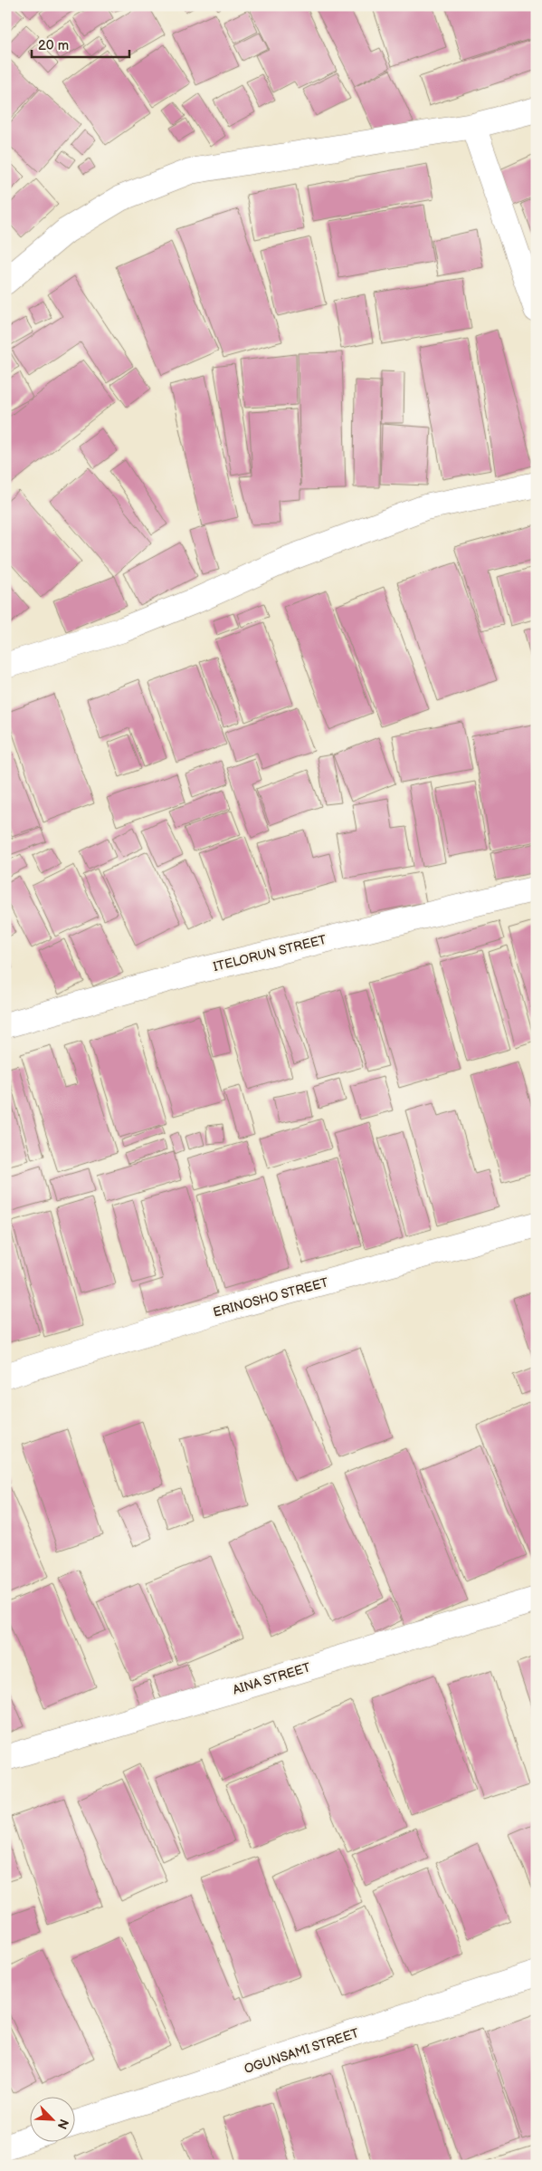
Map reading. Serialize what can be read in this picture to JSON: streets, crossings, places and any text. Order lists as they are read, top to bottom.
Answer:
{
  "streets": {
    "street": [
      "ITELORUN STREET",
      "ERINOSHO STREET",
      "AINA STREET",
      "OGUNSAMI STREET"
    ]
  },
  "scale_bar": "20 m",
  "north": "bottom right"
}
